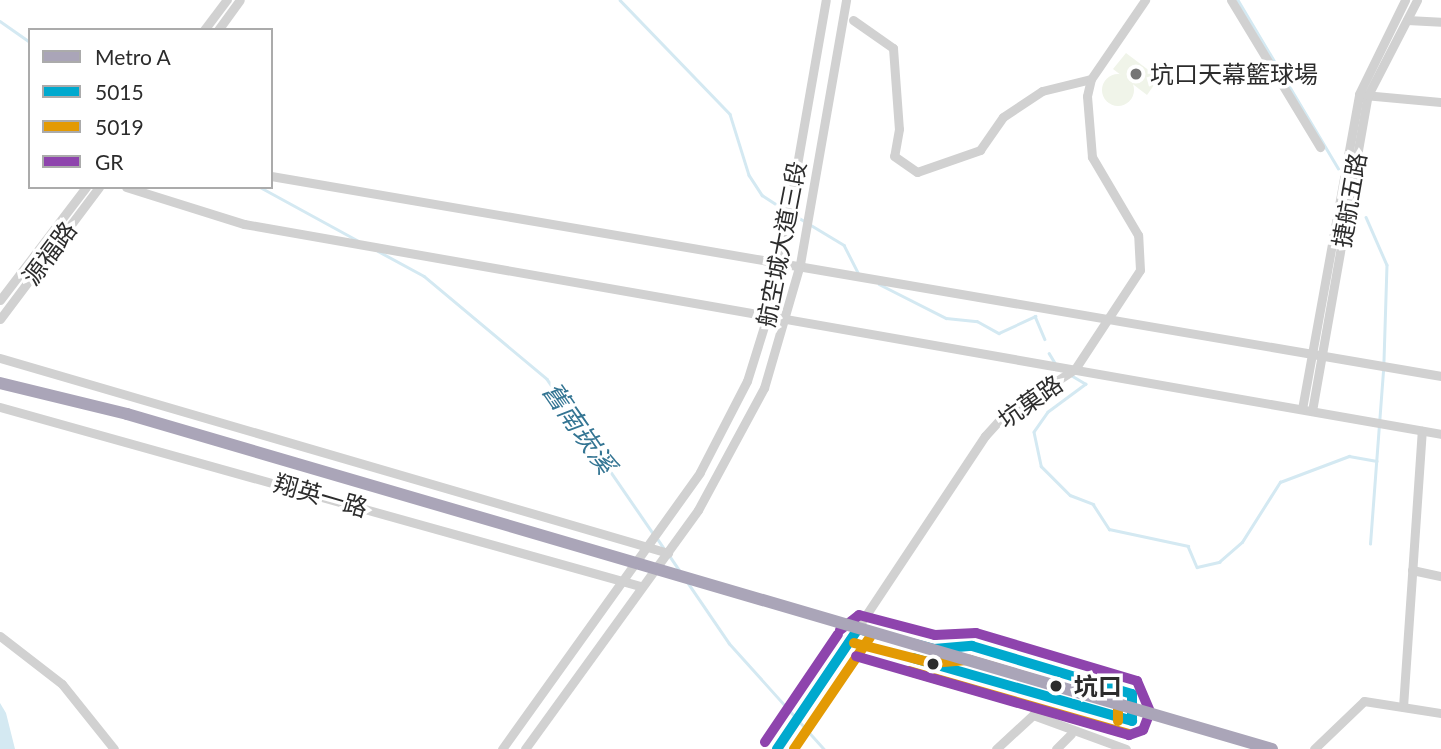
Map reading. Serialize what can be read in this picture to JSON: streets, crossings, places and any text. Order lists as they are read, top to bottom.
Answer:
{
  "streets": {
    "street": [
      "捷航五路",
      "航空城大道三段",
      "源福路",
      "坑菓路",
      "翔英一路"
    ]
  },
  "crossings": [
    ["航空城大道三段", "翔英一路"]
  ],
  "water": ["舊南崁溪"],
  "places": ["坑口天幕籃球場", "坑口"],
  "lines": [
    "metro line A",
    "transit line GR",
    "transit line 5015",
    "transit line 5019"
  ],
  "legend": [
    "Metro A",
    "5015",
    "5019",
    "GR"
  ]
}
